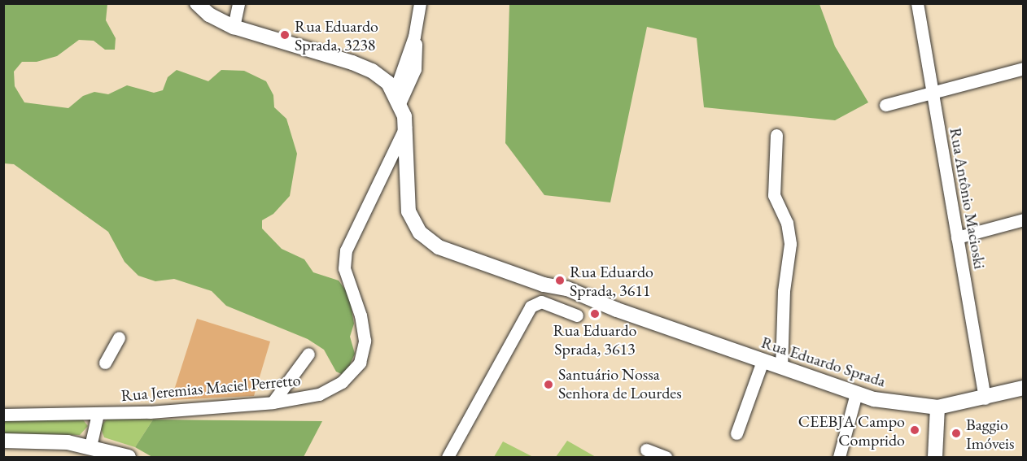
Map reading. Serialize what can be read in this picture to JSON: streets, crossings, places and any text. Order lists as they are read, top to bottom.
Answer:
{
  "streets": {
    "main road": ["Rua Eduardo Sprada"],
    "street": ["Rua Antônio Macioski", "Rua Jeremias Maciel Perretto"]
  },
  "crossings": [
    ["Rua Antônio Macioski", "Rua Eduardo Sprada"],
    ["Rua Eduardo Sprada", "Rua Jeremias Maciel Perretto"]
  ],
  "places": [
    "Rua Eduardo Sprada, 3238",
    "Rua Eduardo Sprada, 3611",
    "Rua Eduardo Sprada, 3613",
    "Santuário Nossa Senhora de Lourdes",
    "CEEBJA Campo Comprido",
    "Baggio Imóveis"
  ]
}
